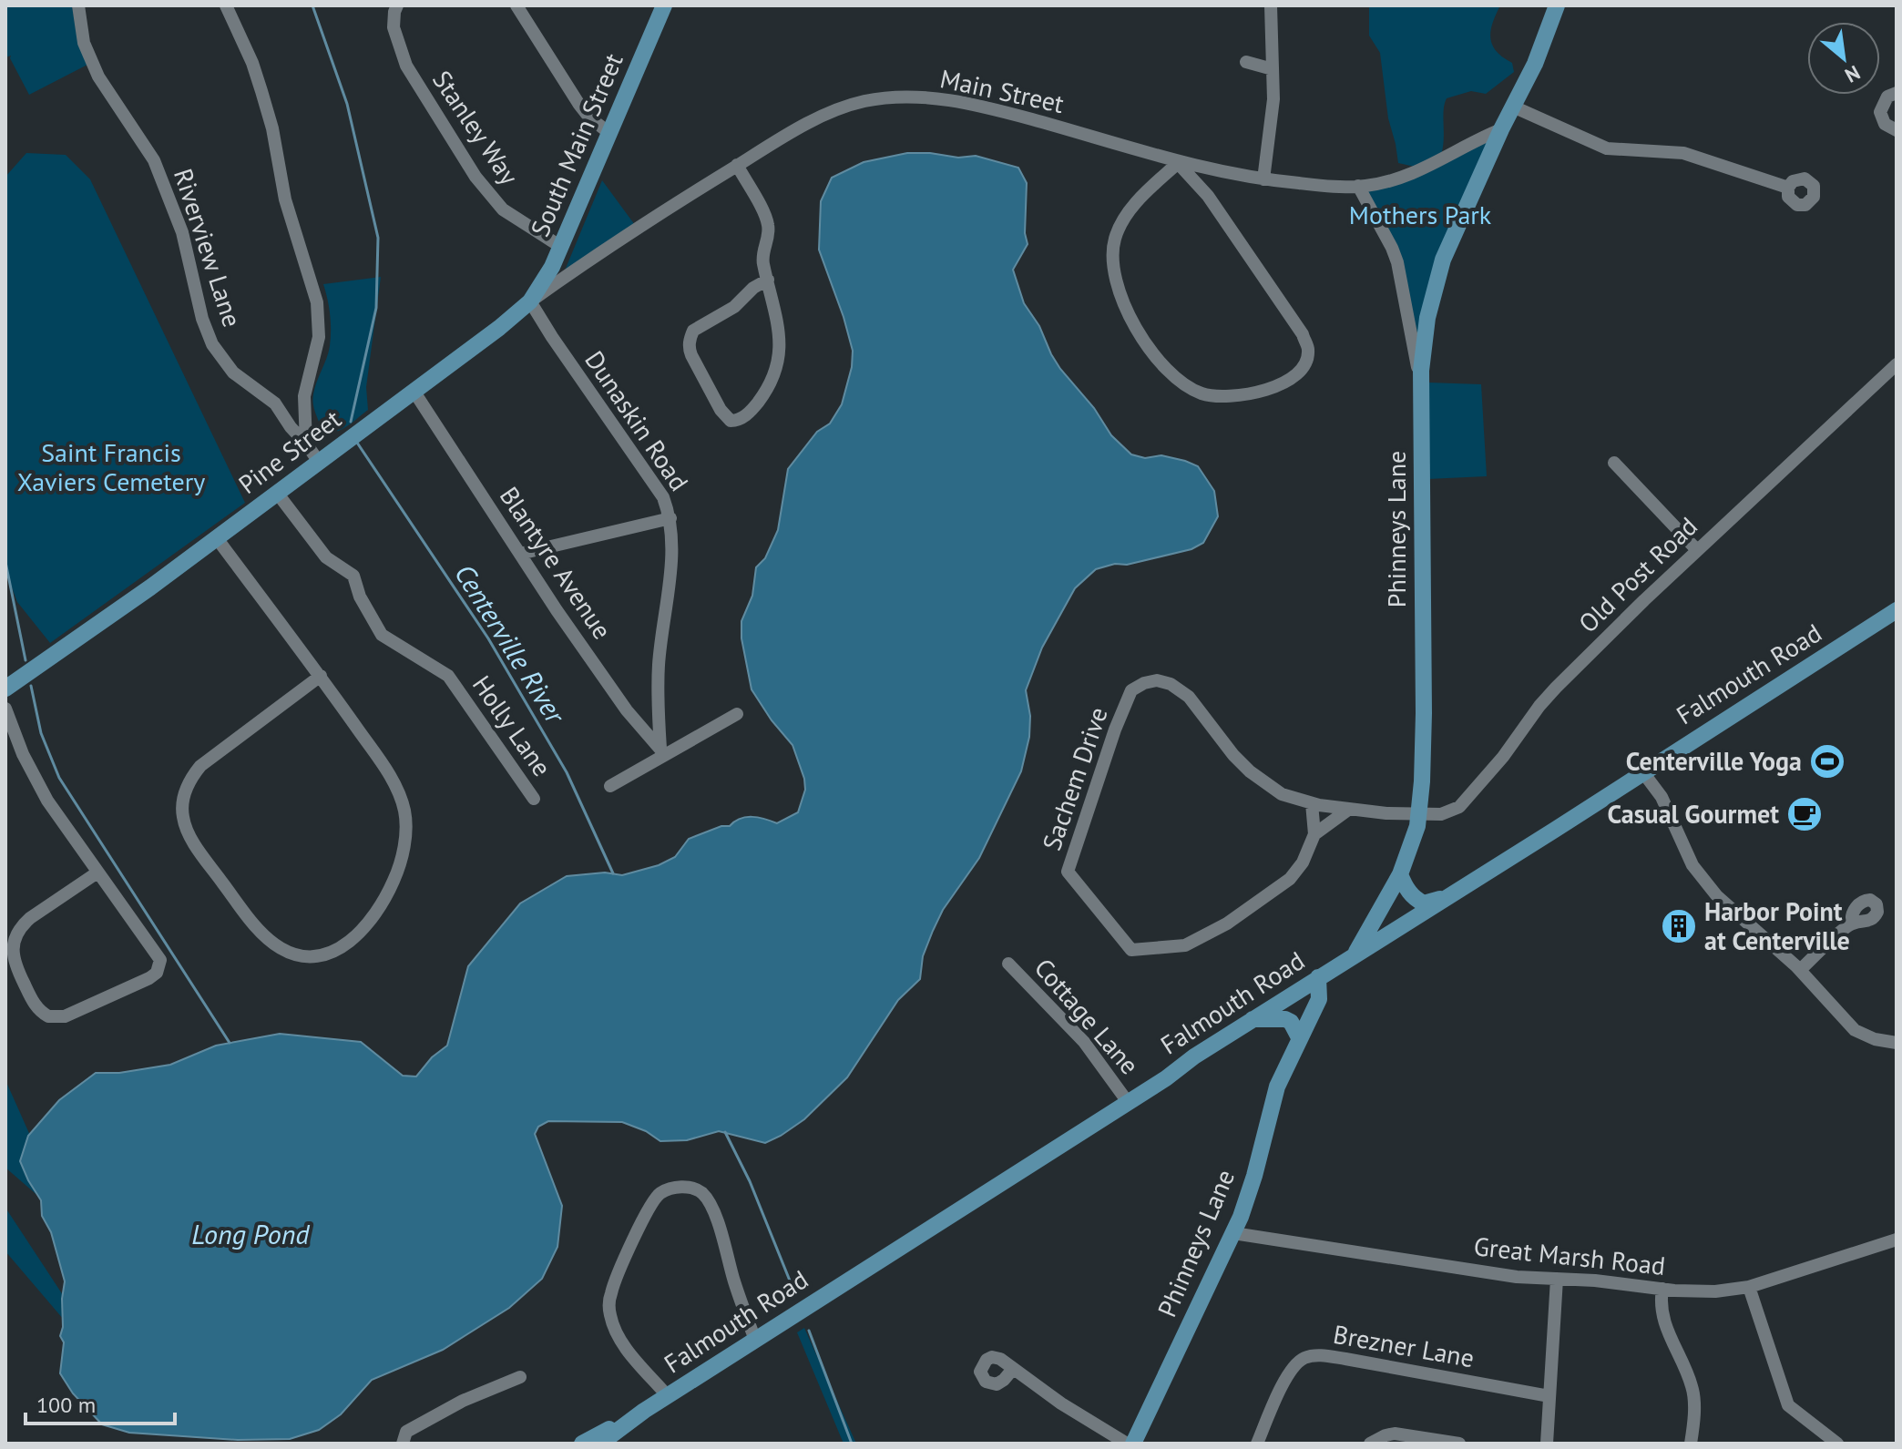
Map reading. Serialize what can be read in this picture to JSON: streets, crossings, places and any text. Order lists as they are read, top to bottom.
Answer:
{
  "streets": {
    "main road": [
      "South Main Street",
      "Pine Street",
      "Phinneys Lane",
      "Falmouth Road"
    ],
    "street": [
      "Main Street",
      "Stanley Way",
      "Riverview Lane",
      "Dunaskin Road",
      "Blantyre Avenue",
      "Old Post Road",
      "Holly Lane",
      "Sachem Drive",
      "Cottage Lane",
      "Great Marsh Road",
      "Brezner Lane"
    ]
  },
  "crossings": [
    ["Main Street", "South Main Street"],
    ["Main Street", "Dunaskin Road"],
    ["Main Street", "Pine Street"],
    ["Main Street", "Phinneys Lane"],
    ["Stanley Way", "South Main Street"],
    ["South Main Street", "Dunaskin Road"],
    ["South Main Street", "Pine Street"],
    ["Riverview Lane", "Pine Street"],
    ["Dunaskin Road", "Pine Street"],
    ["Dunaskin Road", "Blantyre Avenue"],
    ["Pine Street", "Blantyre Avenue"],
    ["Pine Street", "Holly Lane"],
    ["Phinneys Lane", "Old Post Road"],
    ["Phinneys Lane", "Falmouth Road"],
    ["Phinneys Lane", "Sachem Drive"],
    ["Phinneys Lane", "Great Marsh Road"],
    ["Old Post Road", "Sachem Drive"],
    ["Falmouth Road", "Cottage Lane"]
  ],
  "water": ["Centerville River", "Long Pond"],
  "parks": ["Mothers Park", "Saint Francis Xaviers Cemetery"],
  "places": {
    "sports": ["Centerville Yoga"],
    "cafe": ["Casual Gourmet"],
    "building": ["Harbor Point at Centerville"]
  },
  "scale_bar": "100 m",
  "north": "bottom right"
}
